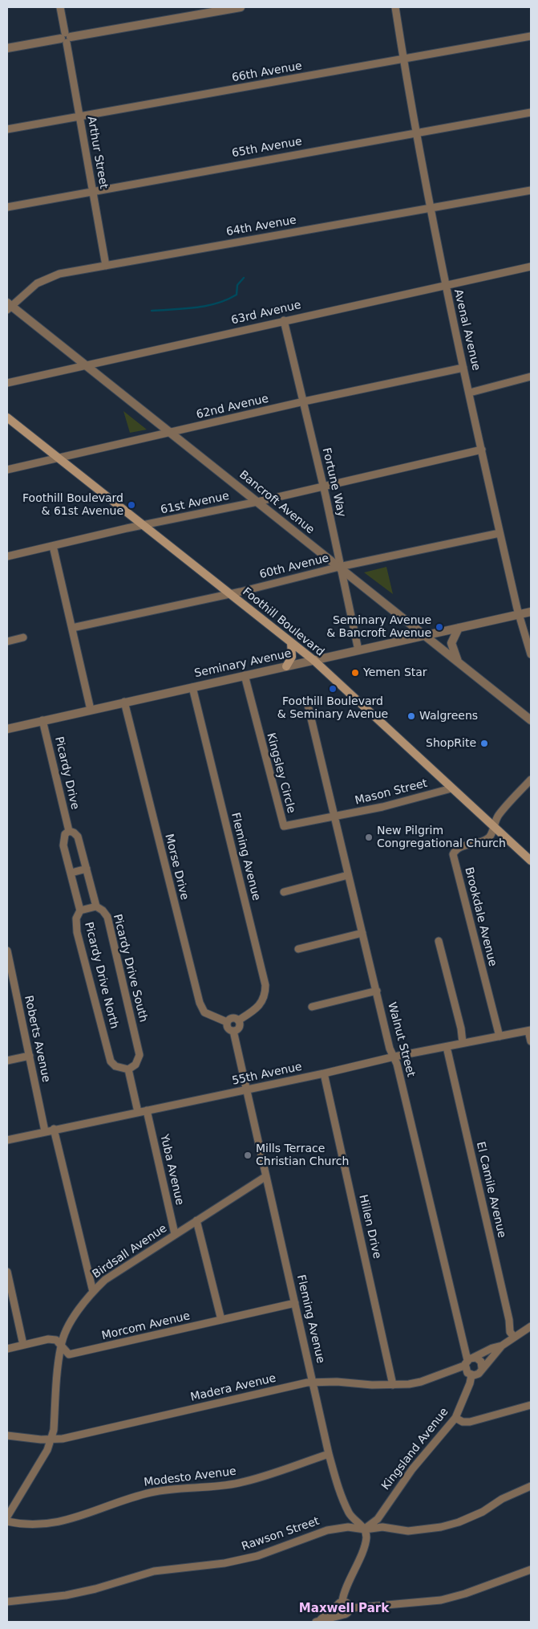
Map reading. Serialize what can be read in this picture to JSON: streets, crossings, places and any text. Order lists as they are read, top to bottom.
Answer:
{
  "streets": {
    "main road": ["Foothill Boulevard"],
    "street": [
      "66th Avenue",
      "65th Avenue",
      "Arthur Street",
      "64th Avenue",
      "63rd Avenue",
      "Avenal Avenue",
      "62nd Avenue",
      "Fortune Way",
      "Bancroft Avenue",
      "61st Avenue",
      "60th Avenue",
      "Seminary Avenue",
      "Picardy Drive",
      "Kingsley Circle",
      "Mason Street",
      "Fleming Avenue",
      "Morse Drive",
      "Brookdale Avenue",
      "Picardy Drive South",
      "Picardy Drive North",
      "Roberts Avenue",
      "Walnut Street",
      "55th Avenue",
      "Yuba Avenue",
      "El Camile Avenue",
      "Hillen Drive",
      "Birdsall Avenue",
      "Morcom Avenue",
      "Madera Avenue",
      "Kingsland Avenue",
      "Modesto Avenue",
      "Rawson Street"
    ]
  },
  "crossings": [
    ["66th Avenue", "Arthur Street"],
    ["66th Avenue", "Avenal Avenue"],
    ["65th Avenue", "Arthur Street"],
    ["65th Avenue", "Avenal Avenue"],
    ["Arthur Street", "64th Avenue"],
    ["64th Avenue", "Avenal Avenue"],
    ["64th Avenue", "Bancroft Avenue"],
    ["63rd Avenue", "Avenal Avenue"],
    ["63rd Avenue", "Fortune Way"],
    ["63rd Avenue", "Bancroft Avenue"],
    ["Avenal Avenue", "62nd Avenue"],
    ["Avenal Avenue", "61st Avenue"],
    ["Avenal Avenue", "60th Avenue"],
    ["Avenal Avenue", "Seminary Avenue"],
    ["62nd Avenue", "Fortune Way"],
    ["62nd Avenue", "Bancroft Avenue"],
    ["62nd Avenue", "Foothill Boulevard"],
    ["Fortune Way", "Bancroft Avenue"],
    ["Fortune Way", "61st Avenue"],
    ["Fortune Way", "60th Avenue"],
    ["Fortune Way", "Seminary Avenue"],
    ["Bancroft Avenue", "61st Avenue"],
    ["Bancroft Avenue", "60th Avenue"],
    ["Bancroft Avenue", "Seminary Avenue"],
    ["61st Avenue", "Foothill Boulevard"],
    ["60th Avenue", "Foothill Boulevard"],
    ["Foothill Boulevard", "Seminary Avenue"],
    ["Foothill Boulevard", "Mason Street"],
    ["Foothill Boulevard", "Brookdale Avenue"],
    ["Seminary Avenue", "Picardy Drive"],
    ["Seminary Avenue", "Kingsley Circle"],
    ["Seminary Avenue", "Fleming Avenue"],
    ["Seminary Avenue", "Morse Drive"],
    ["Picardy Drive", "Picardy Drive South"],
    ["Picardy Drive", "Picardy Drive North"],
    ["Kingsley Circle", "Mason Street"],
    ["Kingsley Circle", "Walnut Street"],
    ["Mason Street", "Walnut Street"],
    ["Fleming Avenue", "Morse Drive"],
    ["Fleming Avenue", "55th Avenue"],
    ["Fleming Avenue", "Birdsall Avenue"],
    ["Fleming Avenue", "Morcom Avenue"],
    ["Fleming Avenue", "Madera Avenue"],
    ["Fleming Avenue", "Kingsland Avenue"],
    ["Fleming Avenue", "Modesto Avenue"],
    ["Fleming Avenue", "Rawson Street"],
    ["Brookdale Avenue", "55th Avenue"],
    ["Picardy Drive South", "Picardy Drive North"],
    ["Roberts Avenue", "55th Avenue"],
    ["Walnut Street", "55th Avenue"],
    ["Walnut Street", "Madera Avenue"],
    ["Walnut Street", "Kingsland Avenue"],
    ["55th Avenue", "Yuba Avenue"],
    ["55th Avenue", "El Camile Avenue"],
    ["55th Avenue", "Hillen Drive"],
    ["Yuba Avenue", "Birdsall Avenue"],
    ["Hillen Drive", "Madera Avenue"],
    ["Birdsall Avenue", "Morcom Avenue"],
    ["Birdsall Avenue", "Madera Avenue"],
    ["Madera Avenue", "Kingsland Avenue"],
    ["Kingsland Avenue", "Rawson Street"]
  ],
  "districts": ["Maxwell Park"],
  "places": [
    "Foothill Boulevard & 61st Avenue",
    "Seminary Avenue & Bancroft Avenue",
    "Yemen Star",
    "Foothill Boulevard & Seminary Avenue",
    "Walgreens",
    "ShopRite",
    "New Pilgrim Congregational Church",
    "Mills Terrace Christian Church"
  ]
}
